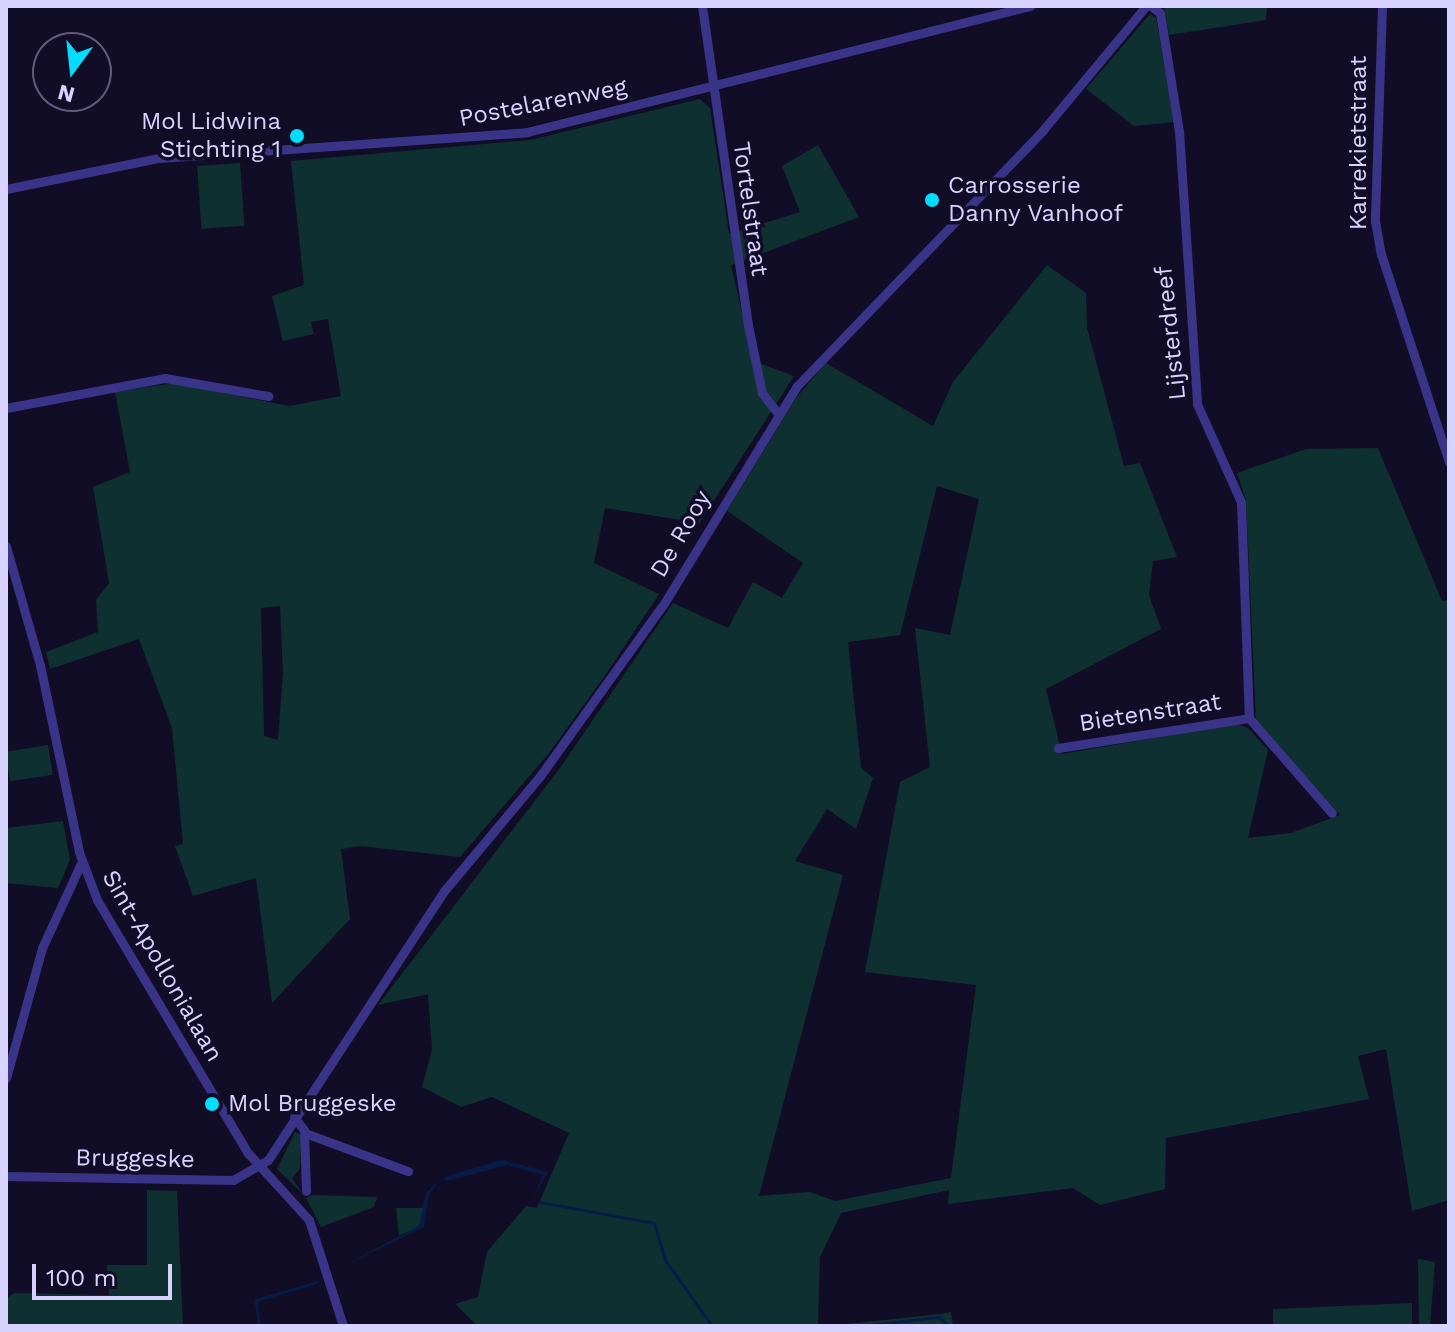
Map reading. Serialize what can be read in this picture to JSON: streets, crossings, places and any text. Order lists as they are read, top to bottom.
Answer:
{
  "streets": {
    "street": [
      "Postelarenweg",
      "Karrekietstraat",
      "Tortelstraat",
      "Lijsterdreef",
      "De Rooy",
      "Bietenstraat",
      "Sint-Apollonialaan",
      "Bruggeske"
    ]
  },
  "crossings": [
    ["Postelarenweg", "Tortelstraat"],
    ["Tortelstraat", "De Rooy"],
    ["Lijsterdreef", "De Rooy"],
    ["Lijsterdreef", "Bietenstraat"],
    ["De Rooy", "Sint-Apollonialaan"],
    ["De Rooy", "Bruggeske"],
    ["Sint-Apollonialaan", "Bruggeske"]
  ],
  "places": ["Mol Lidwina Stichting 1", "Carrosserie Danny Vanhoof", "Mol Bruggeske"],
  "scale_bar": "100 m",
  "north": "bottom"
}
